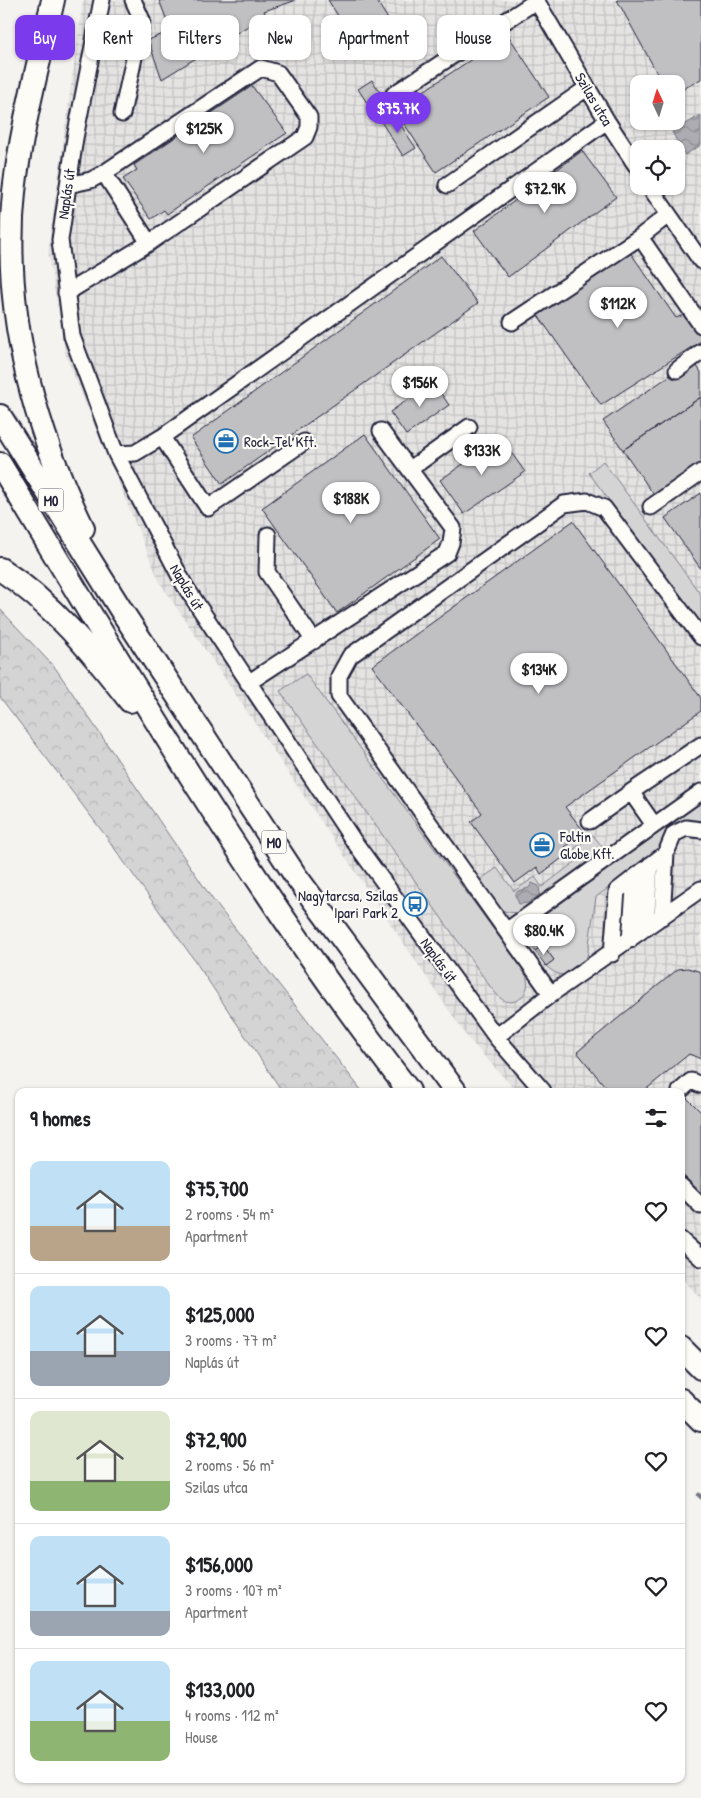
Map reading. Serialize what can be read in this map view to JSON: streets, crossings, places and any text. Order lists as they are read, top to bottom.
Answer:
{
  "streets": {
    "highway": ["M0"],
    "street": ["Szilas utca", "Naplás út"]
  },
  "places": {
    "office": ["Rock-Tel Kft.", "Foltin Globe Kft."],
    "bus stop": ["Nagytarcsa, Szilas Ipari Park 2"]
  },
  "north": "top",
  "page": {
    "chip": [
      "Buy",
      "Rent",
      "Filters",
      "New",
      "Apartment",
      "House"
    ],
    "price": [
      "$75.7K",
      "$125K",
      "$72.9K",
      "$112K",
      "$156K",
      "$133K",
      "$188K",
      "$134K",
      "$80.4K"
    ],
    "heading": "9 homes",
    "list": [
      {
        "name": "$75,700",
        "note": "2 rooms · 54 m² · Apartment"
      },
      {
        "name": "$125,000",
        "note": "3 rooms · 77 m² · Naplás út"
      },
      {
        "name": "$72,900",
        "note": "2 rooms · 56 m² · Szilas utca"
      },
      {
        "name": "$156,000",
        "note": "3 rooms · 107 m² · Apartment"
      },
      {
        "name": "$133,000",
        "note": "4 rooms · 112 m² · House"
      }
    ]
  }
}
